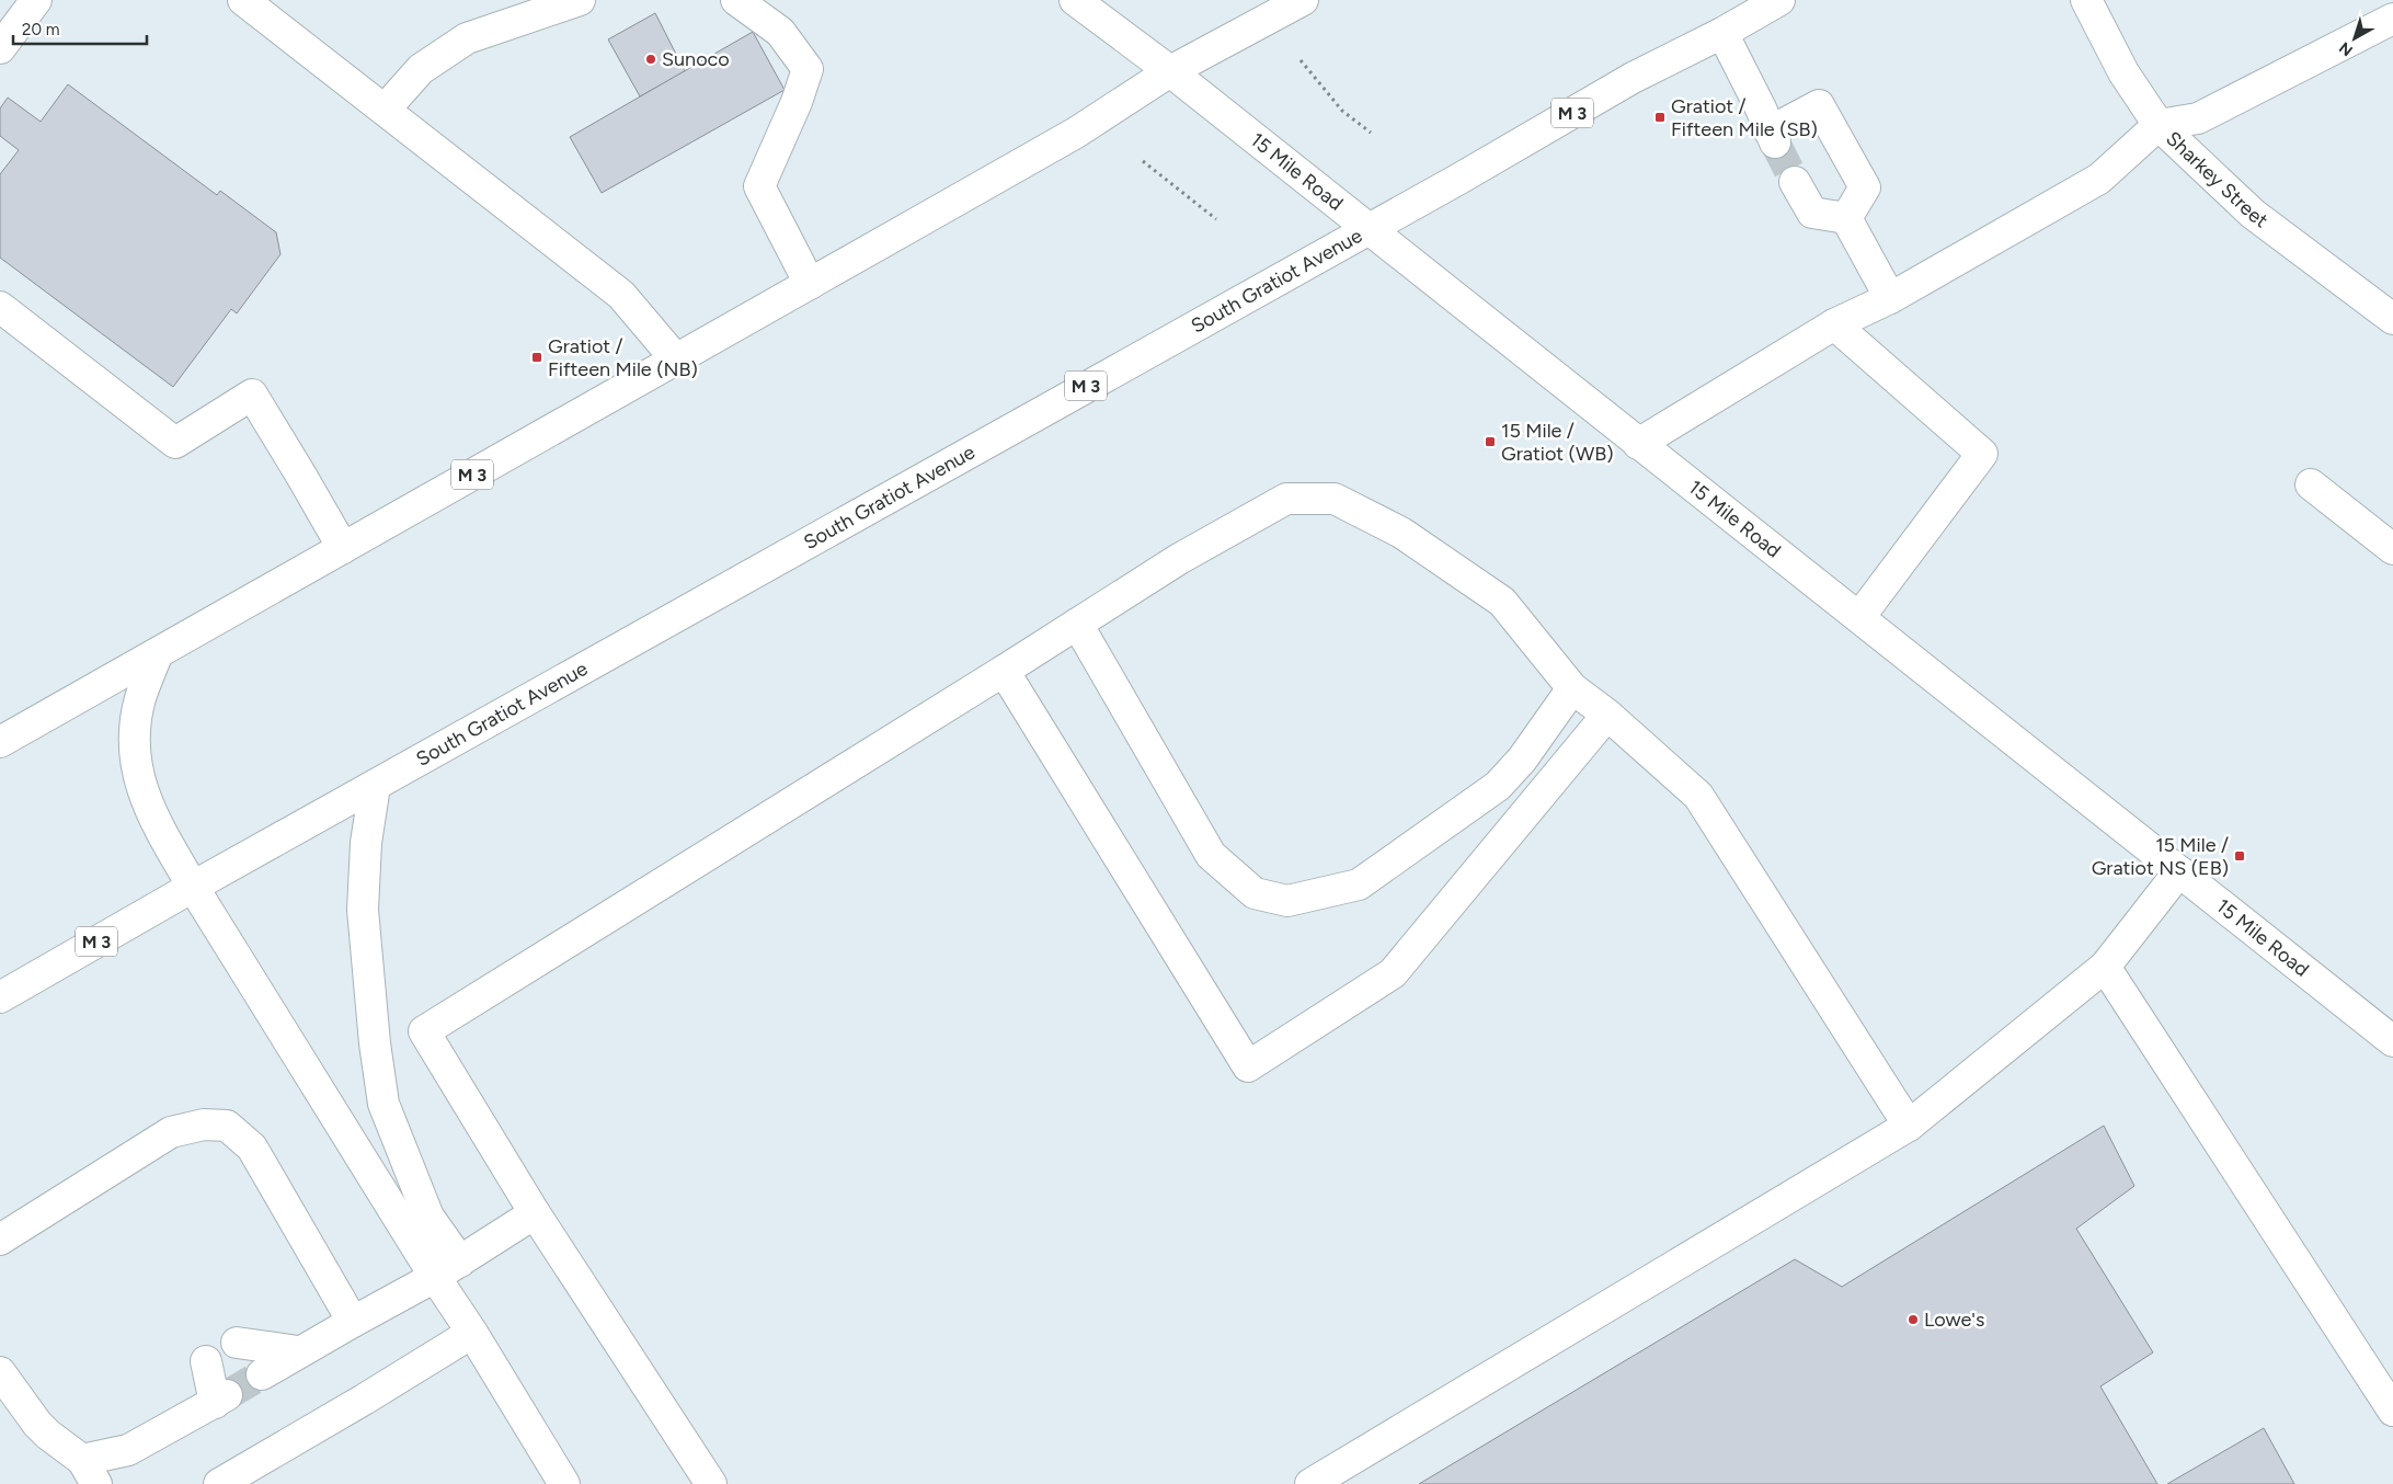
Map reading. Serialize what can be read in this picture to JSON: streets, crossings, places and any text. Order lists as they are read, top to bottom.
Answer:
{
  "streets": {
    "main road": [
      "M 3",
      "15 Mile Road",
      "Sharkey Street",
      "South Gratiot Avenue"
    ]
  },
  "crossings": [
    ["M 3", "15 Mile Road"],
    ["15 Mile Road", "South Gratiot Avenue"]
  ],
  "places": {
    "other": ["Sunoco", "Lowe's"],
    "transit": [
      "Gratiot / Fifteen Mile (SB)",
      "Gratiot / Fifteen Mile (NB)",
      "15 Mile / Gratiot (WB)",
      "15 Mile / Gratiot NS (EB)"
    ]
  },
  "scale_bar": "20 m",
  "north": "bottom left"
}
